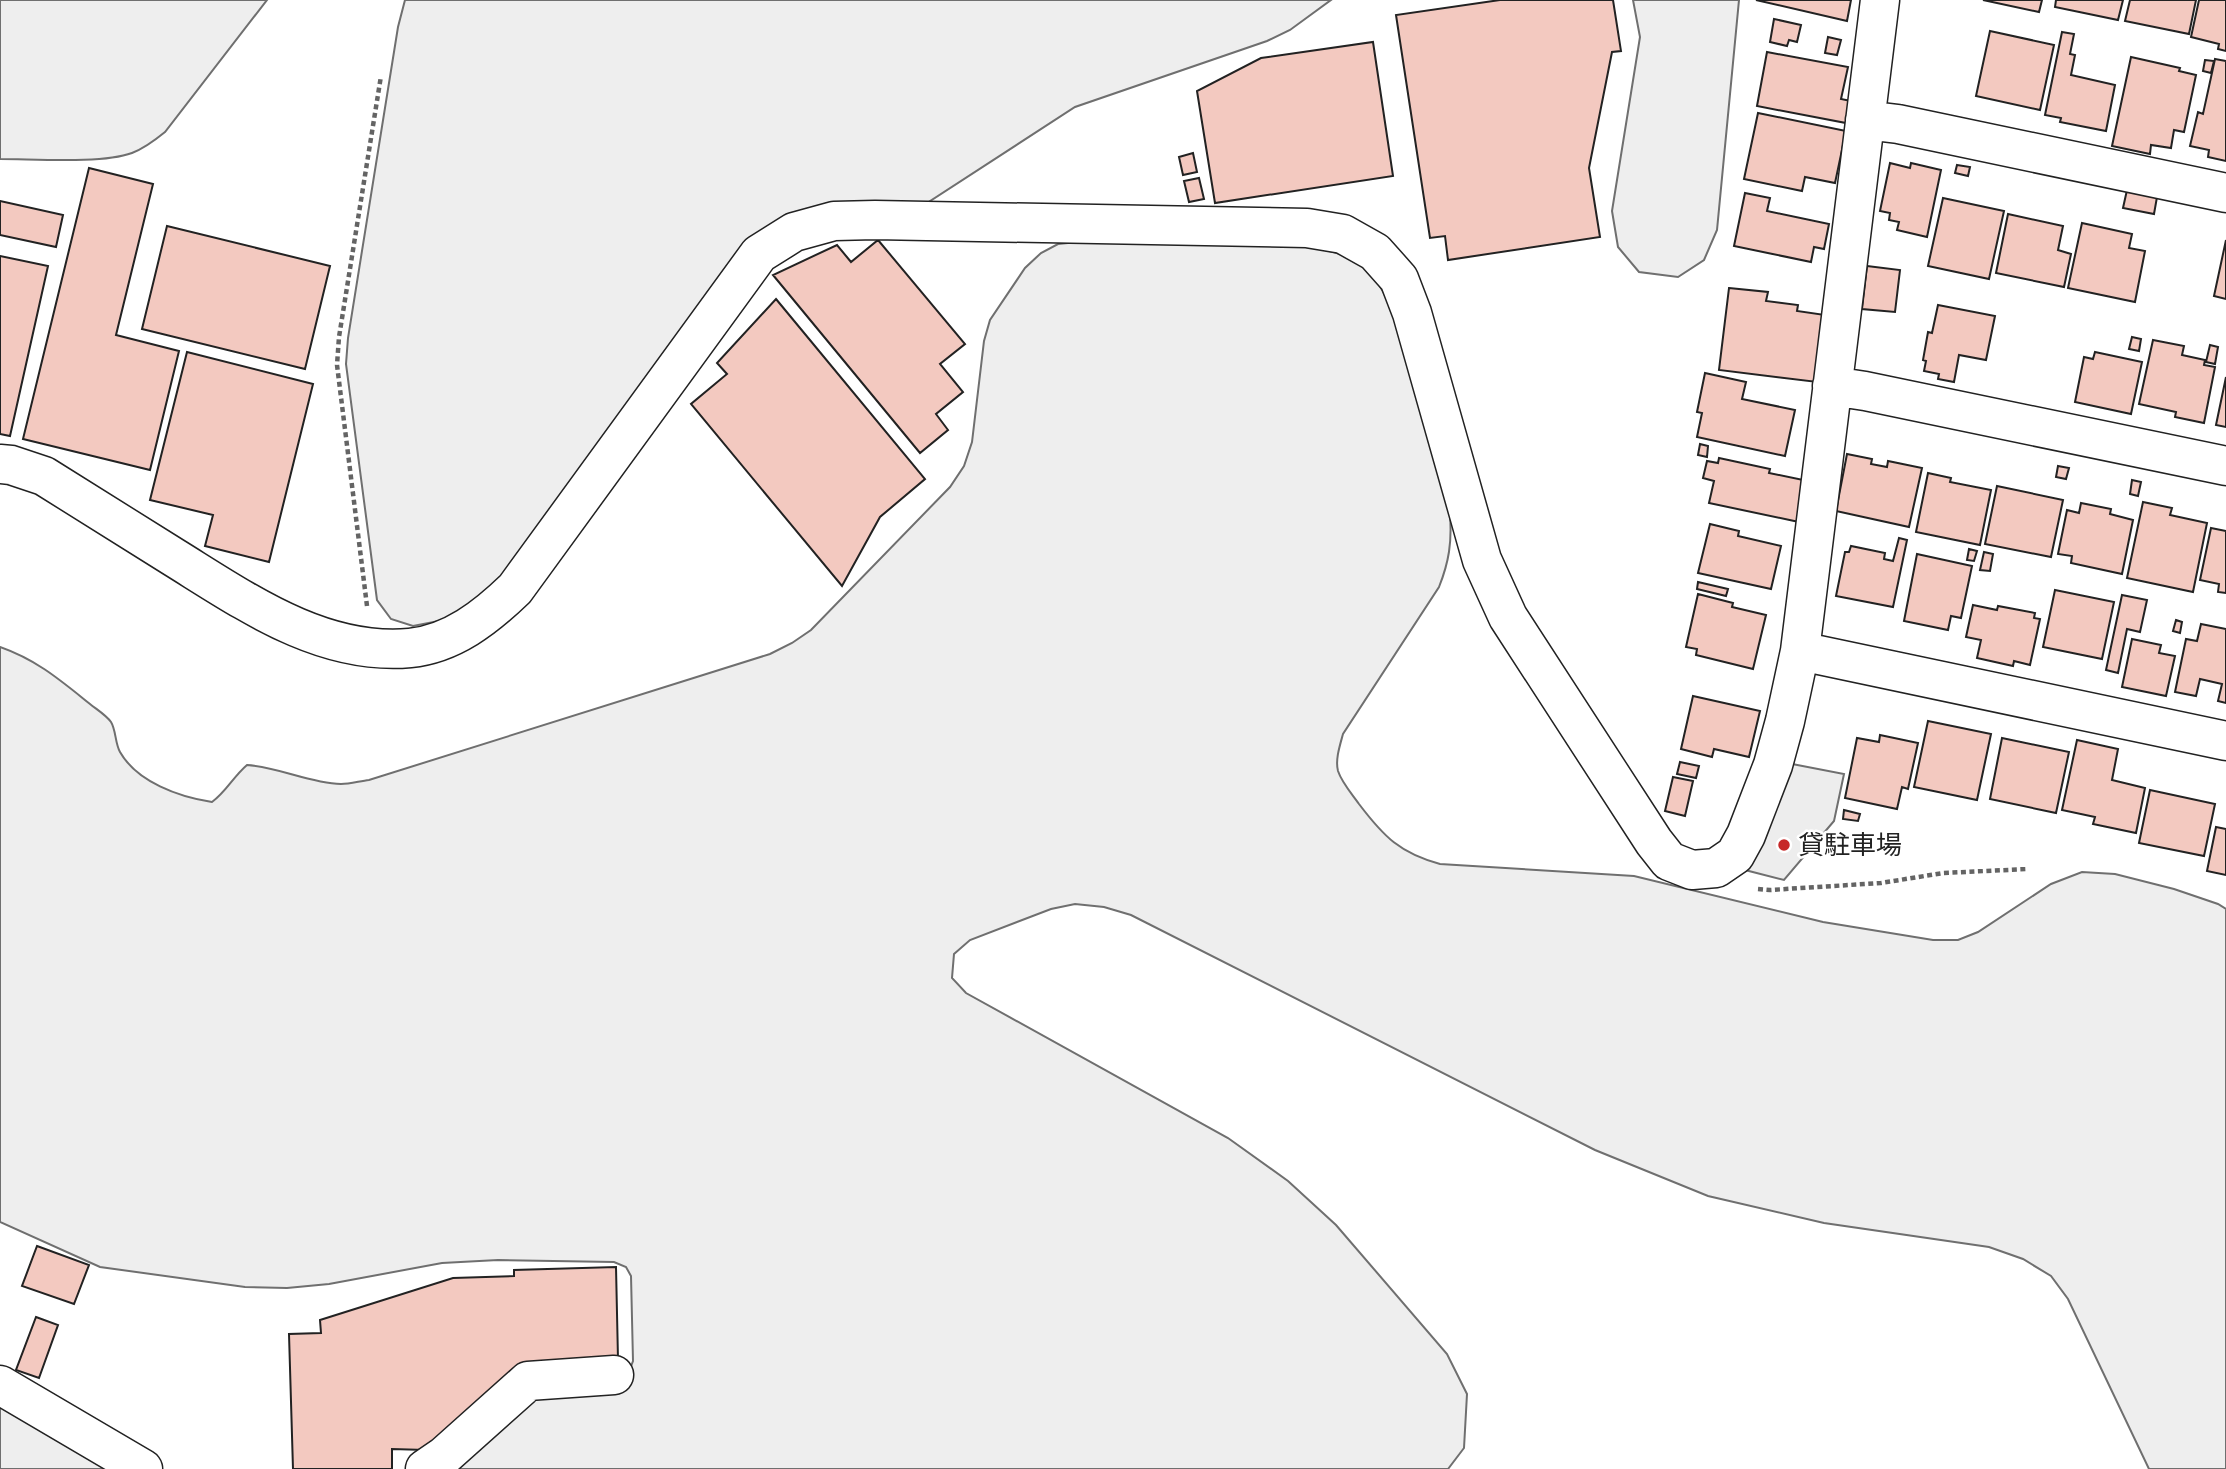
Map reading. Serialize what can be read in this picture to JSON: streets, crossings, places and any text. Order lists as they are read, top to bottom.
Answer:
{
  "places": ["貸駐車場"]
}
